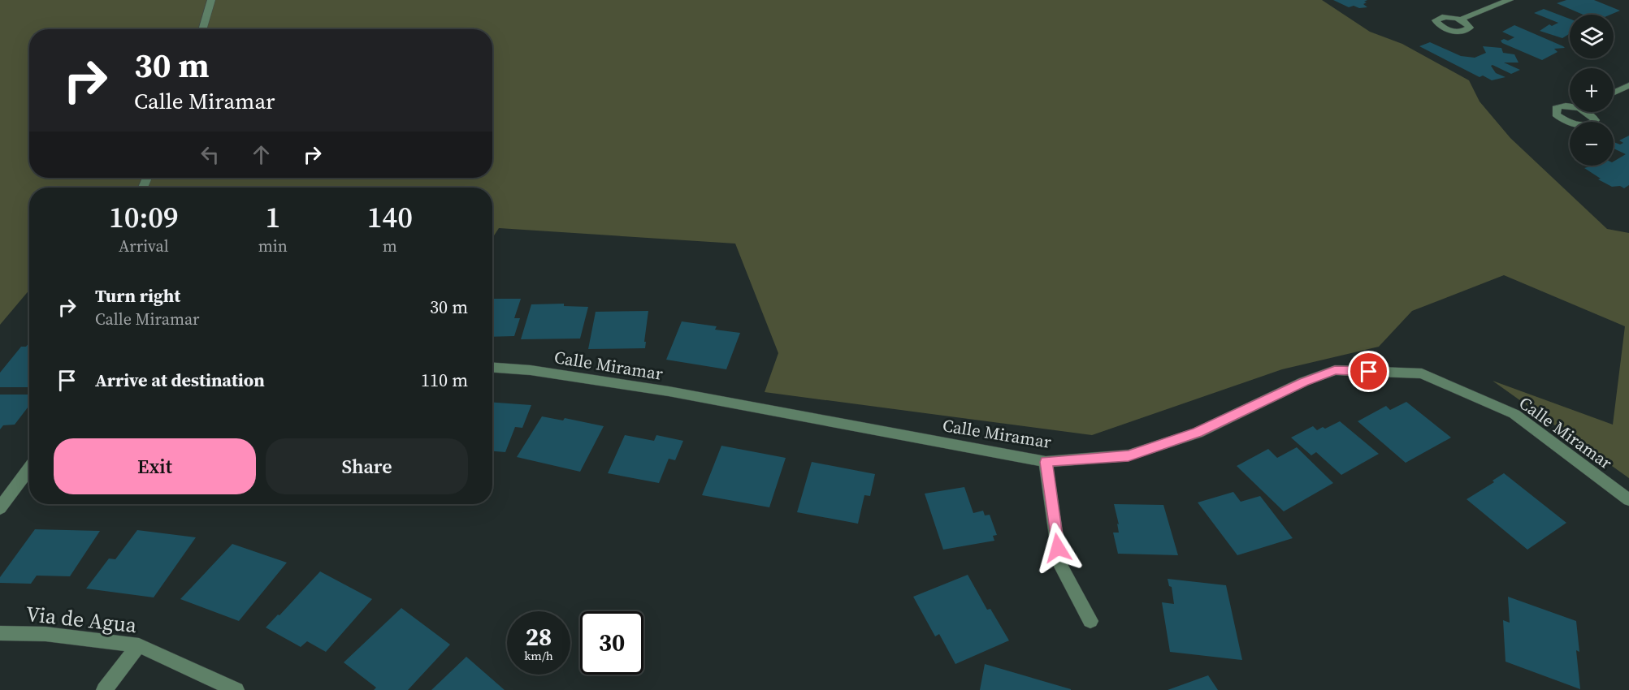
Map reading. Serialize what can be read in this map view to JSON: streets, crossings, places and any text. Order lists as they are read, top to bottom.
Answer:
{
  "streets": {
    "street": ["Calle Miramar", "Via de Agua"]
  },
  "page": {
    "map_buttons": ["+", "−"],
    "turn": ["30 m", "Calle Miramar"],
    "eta": [
      "10:09",
      "Arrival",
      "1",
      "min",
      "140",
      "m"
    ],
    "list": [
      {
        "name": "Turn right",
        "note": "Calle Miramar",
        "value": "30 m"
      },
      {
        "name": "Arrive at destination",
        "value": "110 m"
      }
    ],
    "buttons": ["Exit", "Share"],
    "speed": "28 km/h",
    "limit": "30"
  }
}
